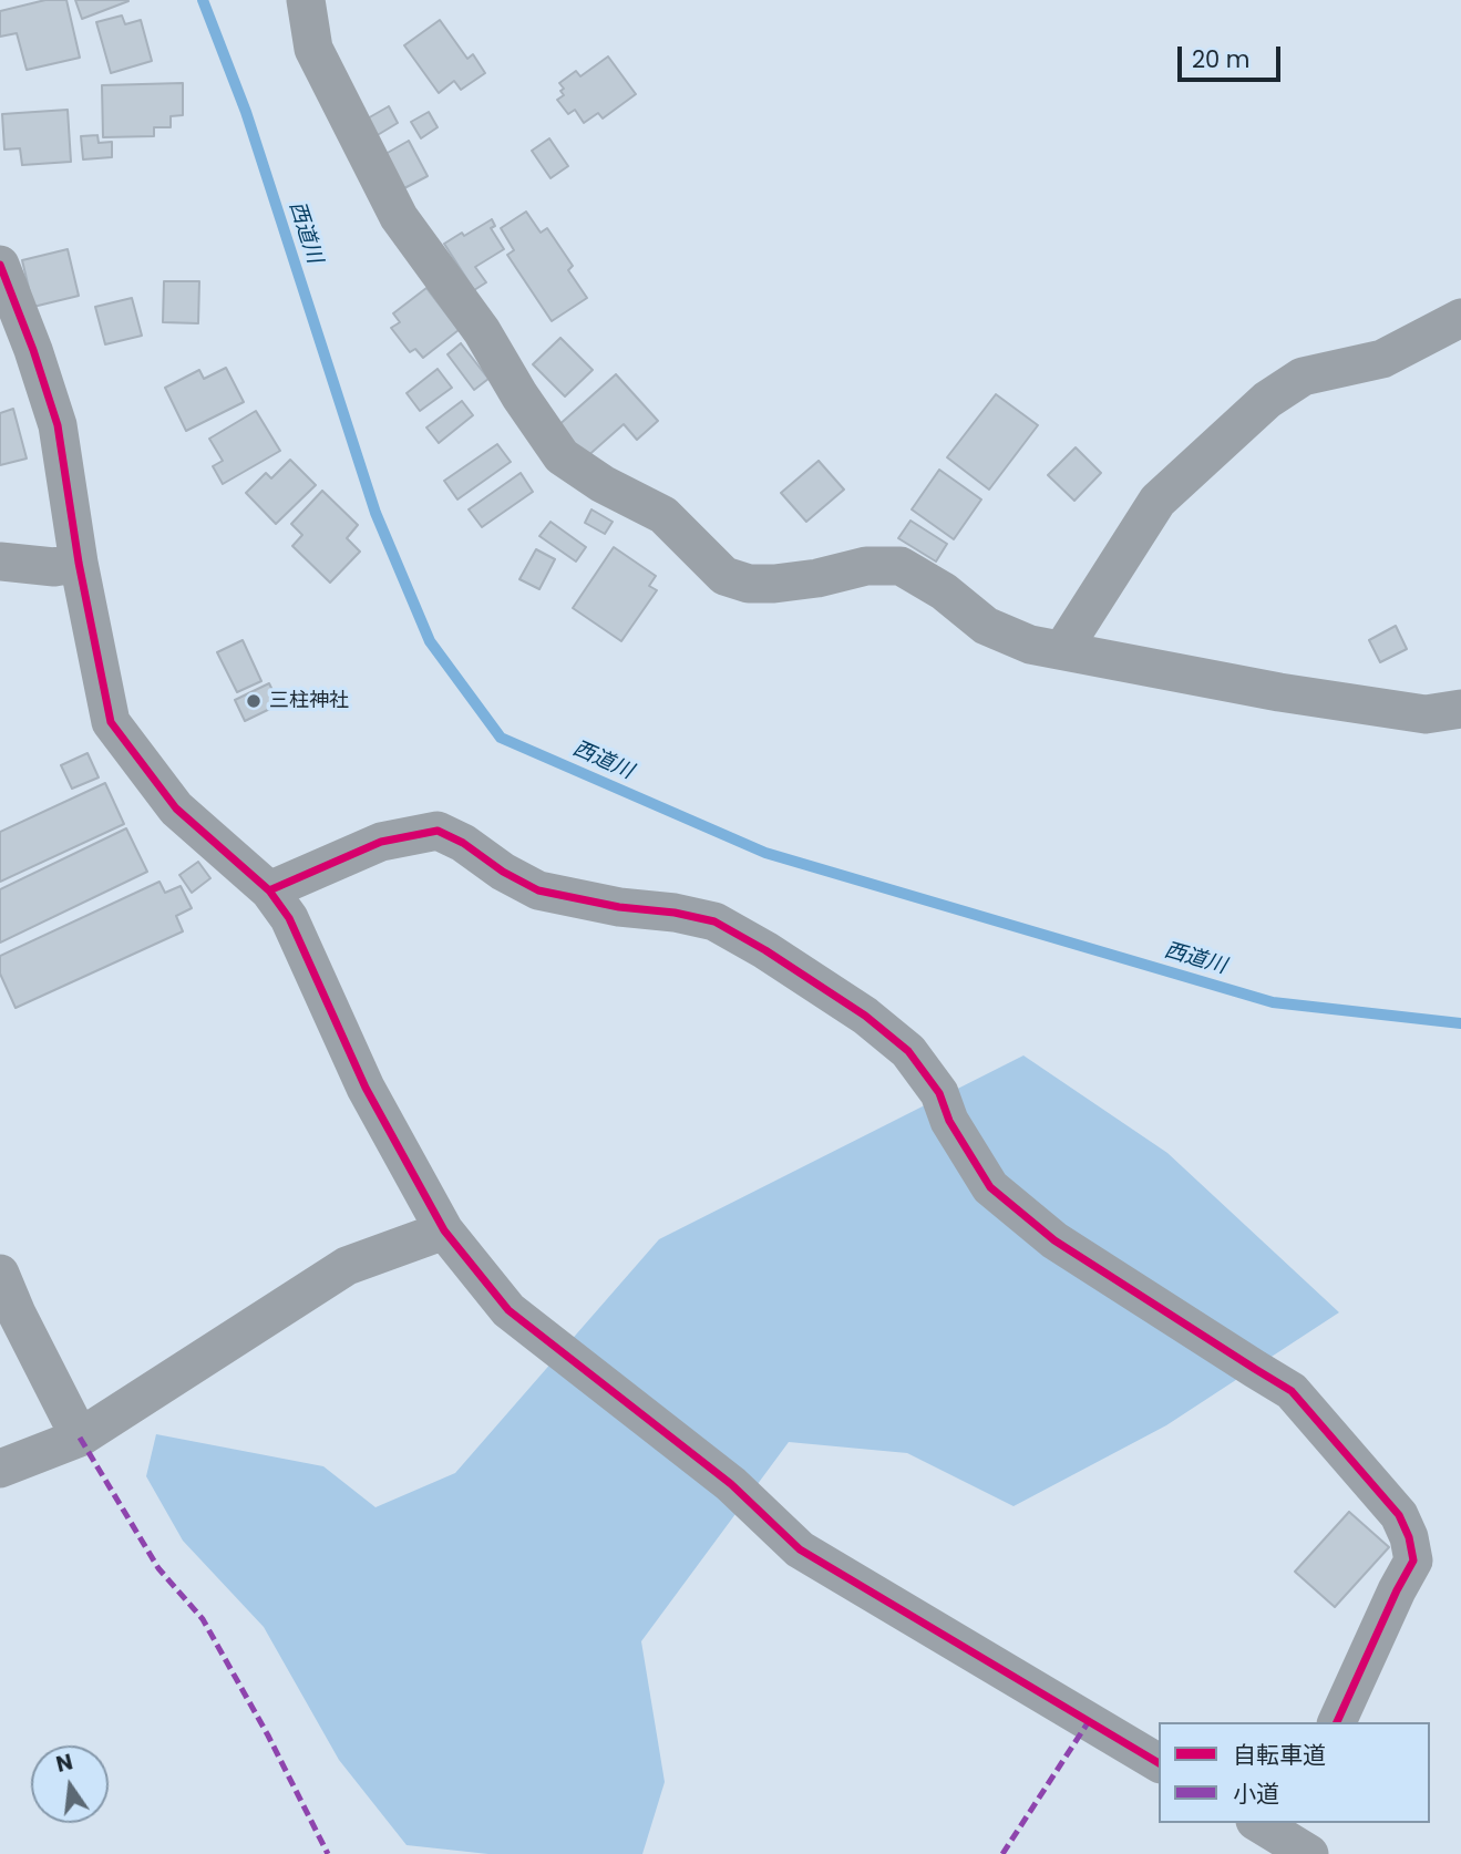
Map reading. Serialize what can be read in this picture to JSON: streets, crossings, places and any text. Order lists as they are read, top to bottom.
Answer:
{
  "water": ["西道川"],
  "places": ["三柱神社"],
  "legend": ["自転車道", "小道"],
  "scale_bar": "20 m",
  "north": "top"
}
